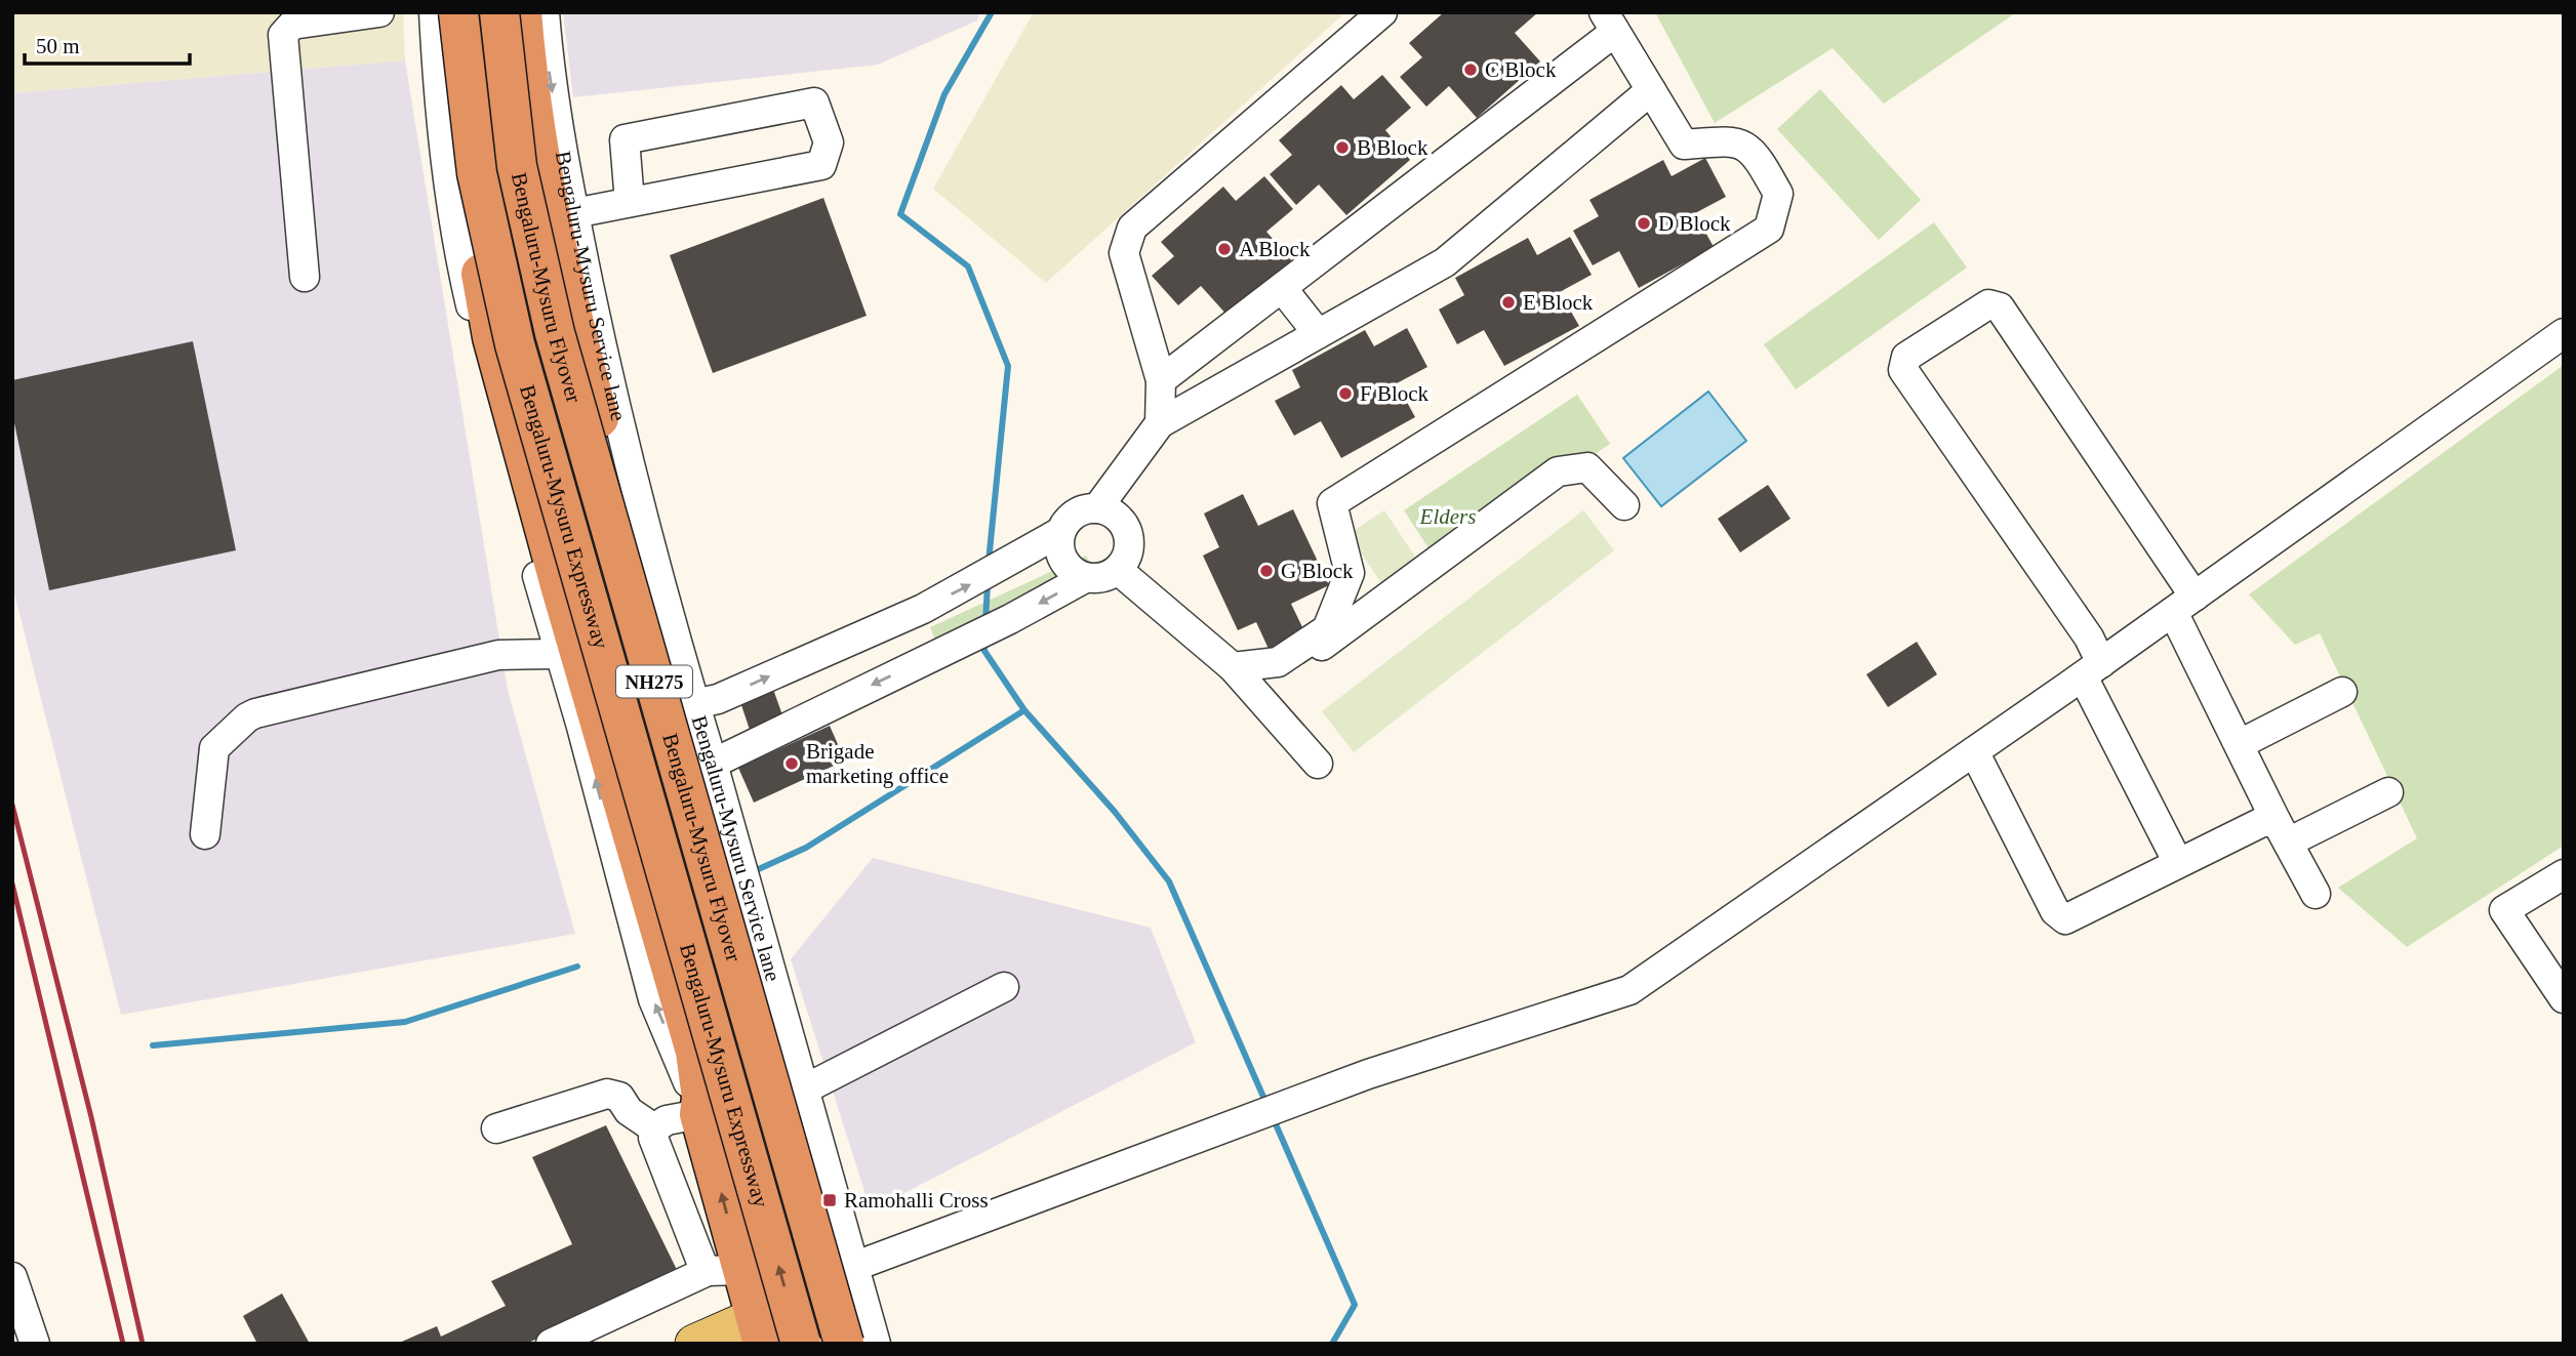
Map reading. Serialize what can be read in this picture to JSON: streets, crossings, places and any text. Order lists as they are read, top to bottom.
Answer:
{
  "streets": {
    "highway": ["Bengaluru-Mysuru Flyover", "Bengaluru-Mysuru Expressway", "NH275"],
    "street": ["Bengaluru-Mysuru Service lane"]
  },
  "parks": ["Elders"],
  "places": {
    "other": [
      "C Block",
      "B Block",
      "D Block",
      "A Block",
      "E Block",
      "F Block",
      "G Block",
      "Brigade marketing office"
    ],
    "transit": ["Ramohalli Cross"]
  },
  "scale_bar": "50 m"
}
